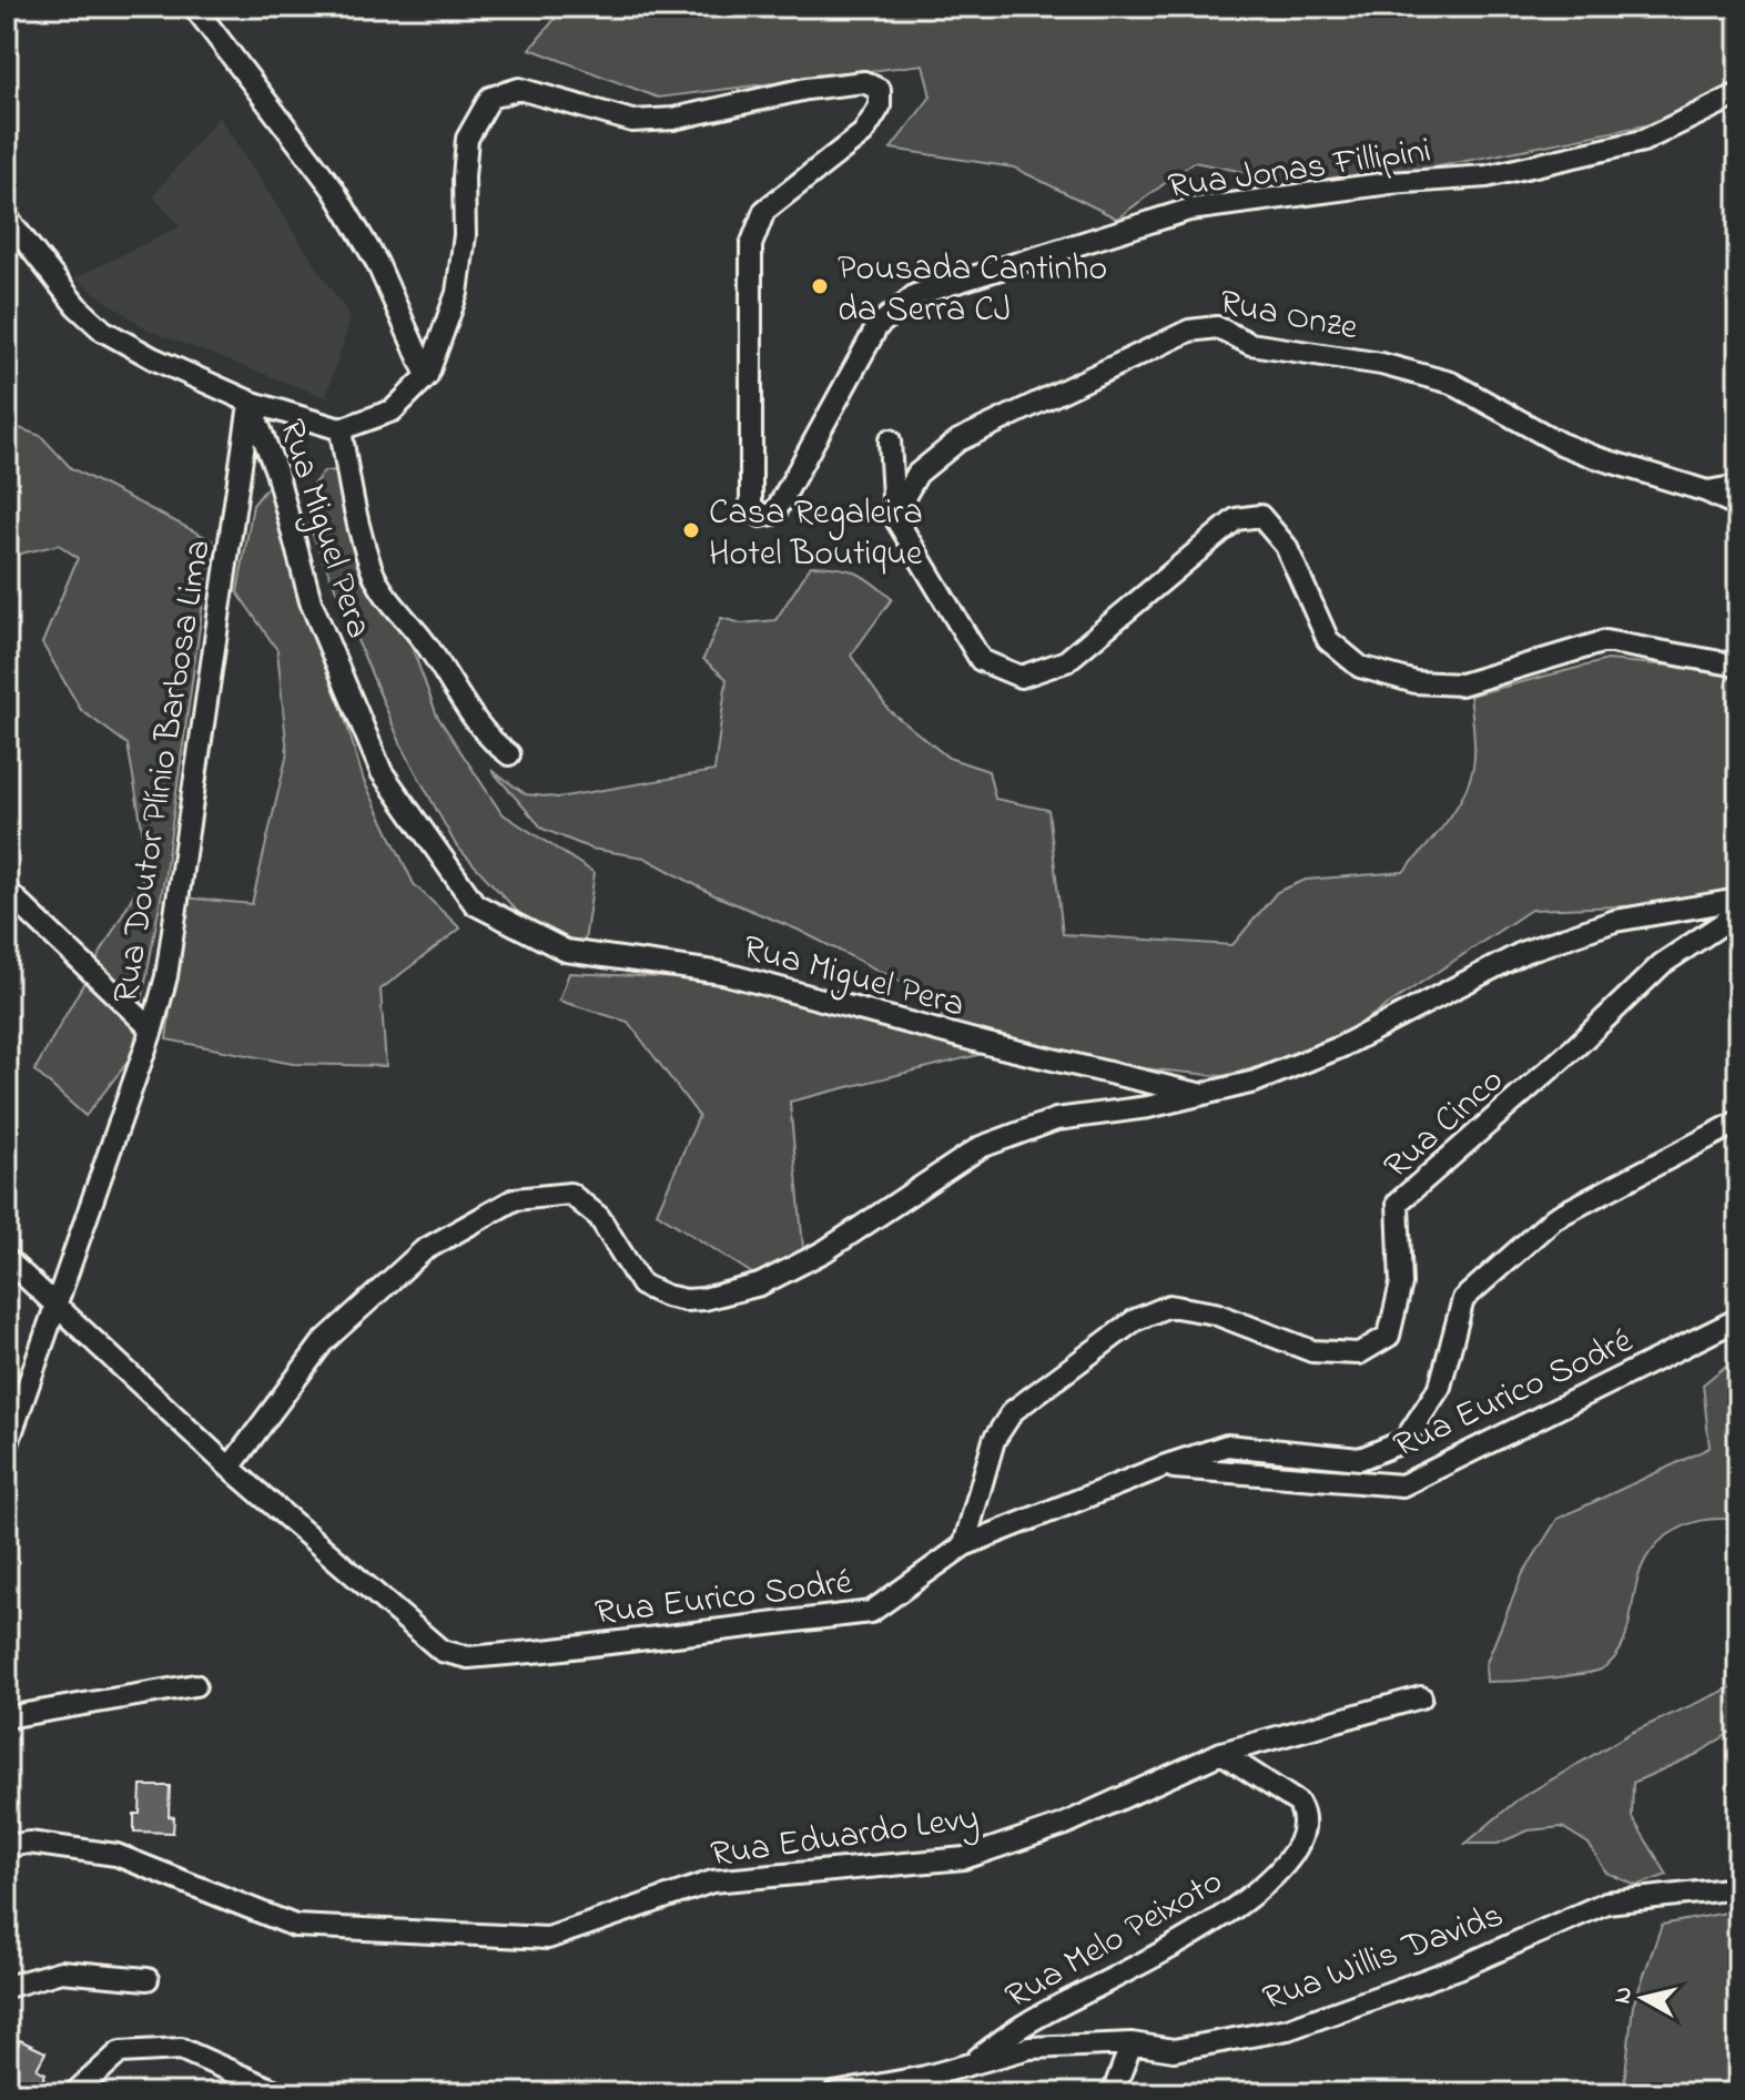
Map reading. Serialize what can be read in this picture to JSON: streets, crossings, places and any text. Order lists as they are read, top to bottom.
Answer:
{
  "streets": {
    "street": [
      "Rua Jonas Fillipini",
      "Rua Onze",
      "Rua Miguel Pera",
      "Rua Doutor Plínio Barbosa Lima",
      "Rua Cinco",
      "Rua Eurico Sodré",
      "Rua Eduardo Levy",
      "Rua Melo Peixoto",
      "Rua Willis Davids"
    ]
  },
  "crossings": [
    ["Rua Miguel Pera", "Rua Doutor Plínio Barbosa Lima"],
    ["Rua Doutor Plínio Barbosa Lima", "Rua Eurico Sodré"],
    ["Rua Cinco", "Rua Eurico Sodré"],
    ["Rua Eduardo Levy", "Rua Melo Peixoto"],
    ["Rua Melo Peixoto", "Rua Willis Davids"]
  ],
  "places": ["Pousada Cantinho da Serra CJ", "Casa Regaleira Hotel Boutique"],
  "north": "left"
}
